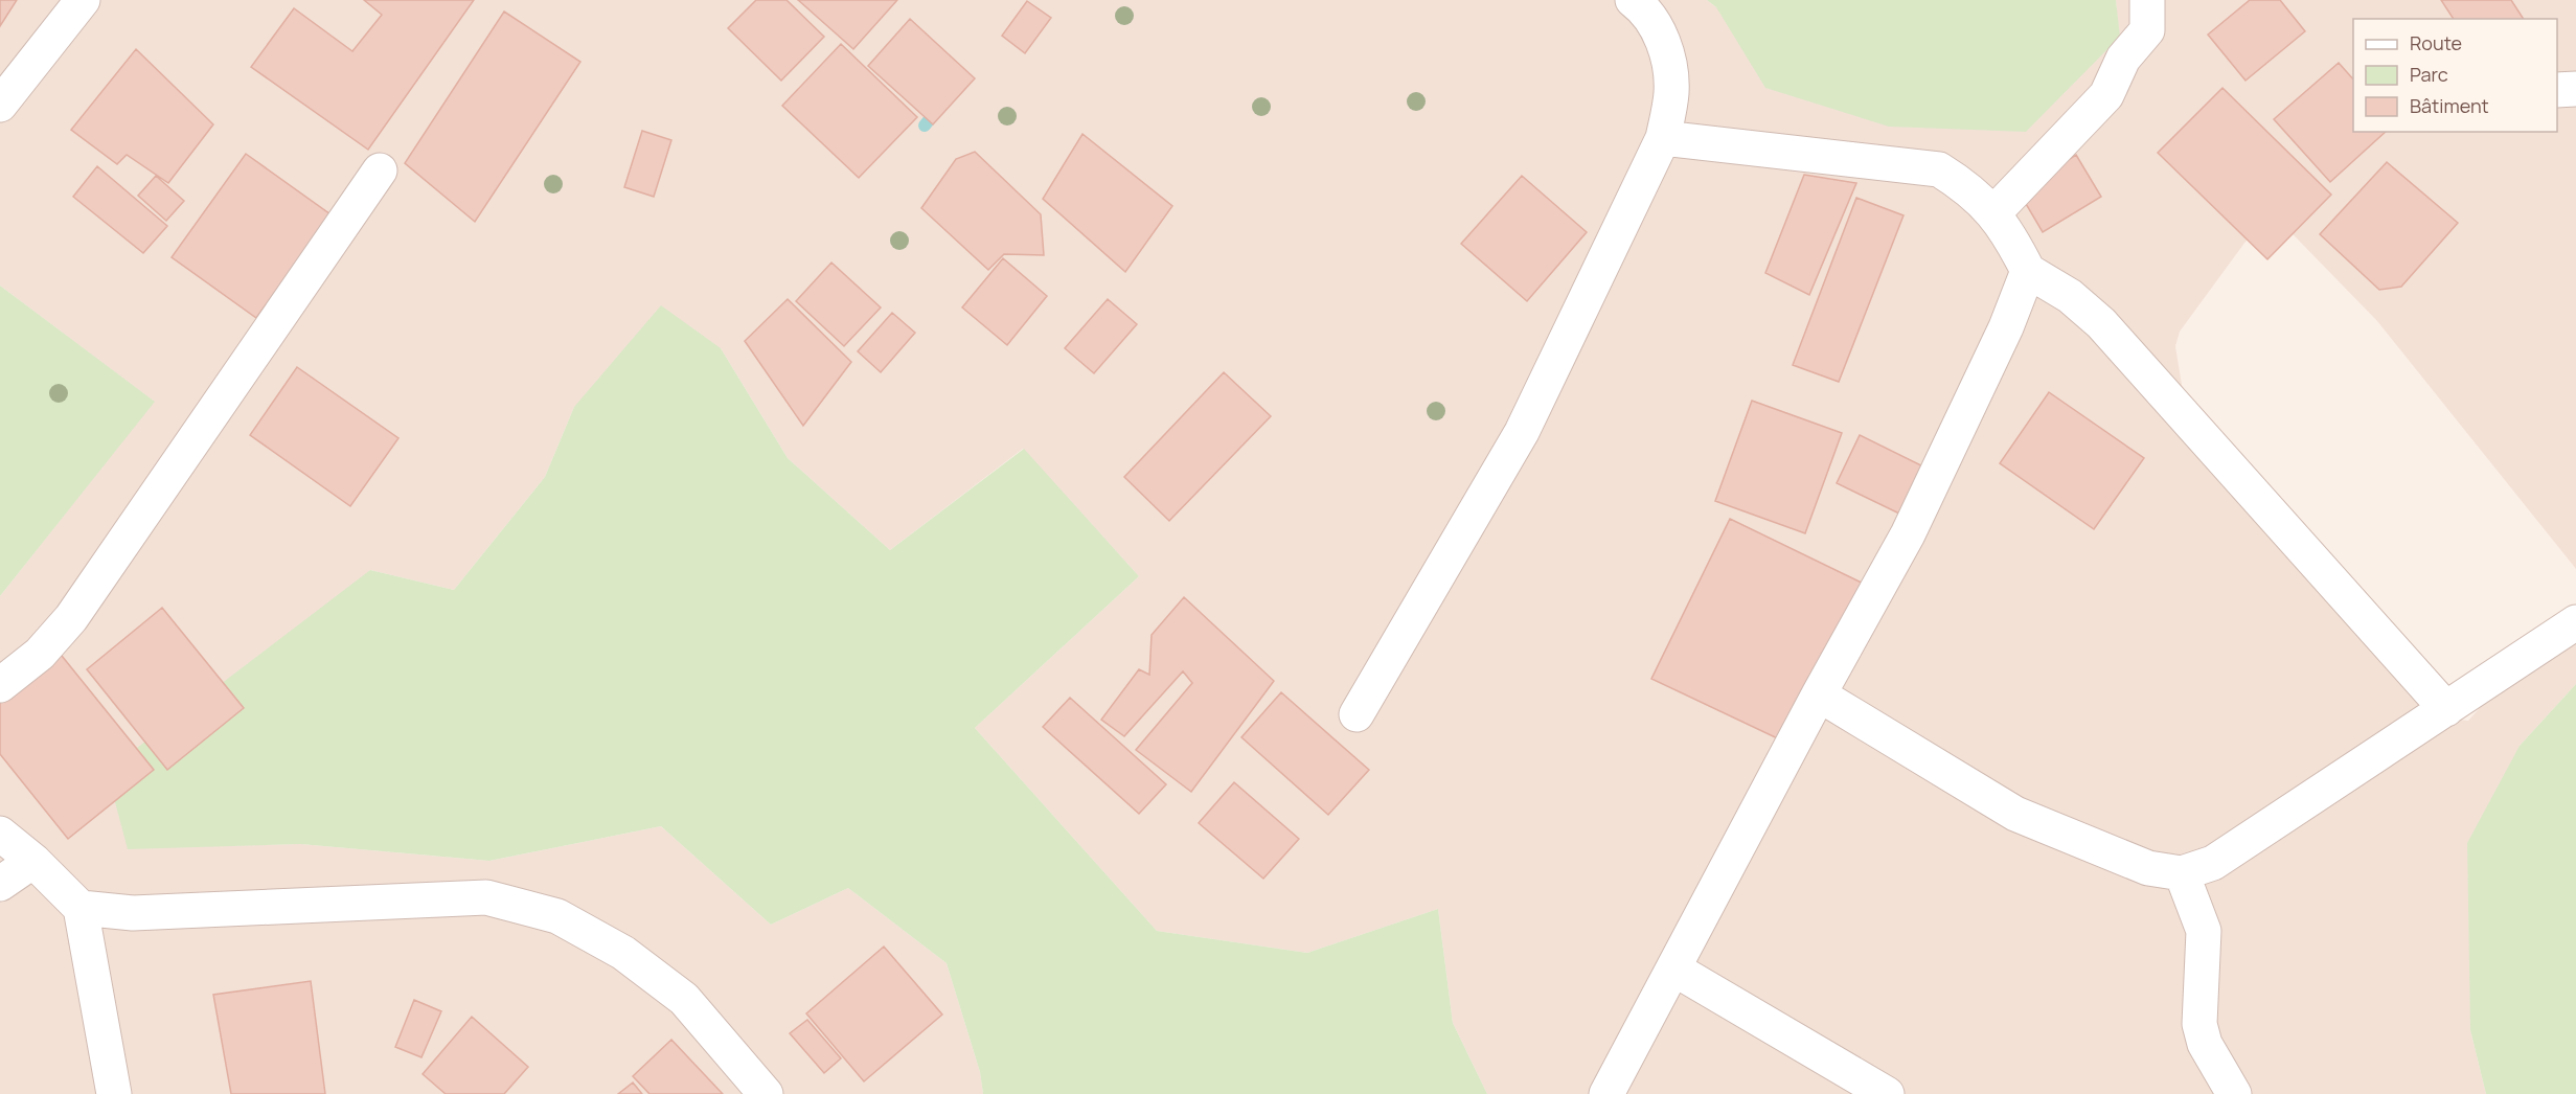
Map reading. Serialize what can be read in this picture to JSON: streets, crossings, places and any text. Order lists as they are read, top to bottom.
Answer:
{
  "legend": ["Route", "Parc", "Bâtiment"]
}
